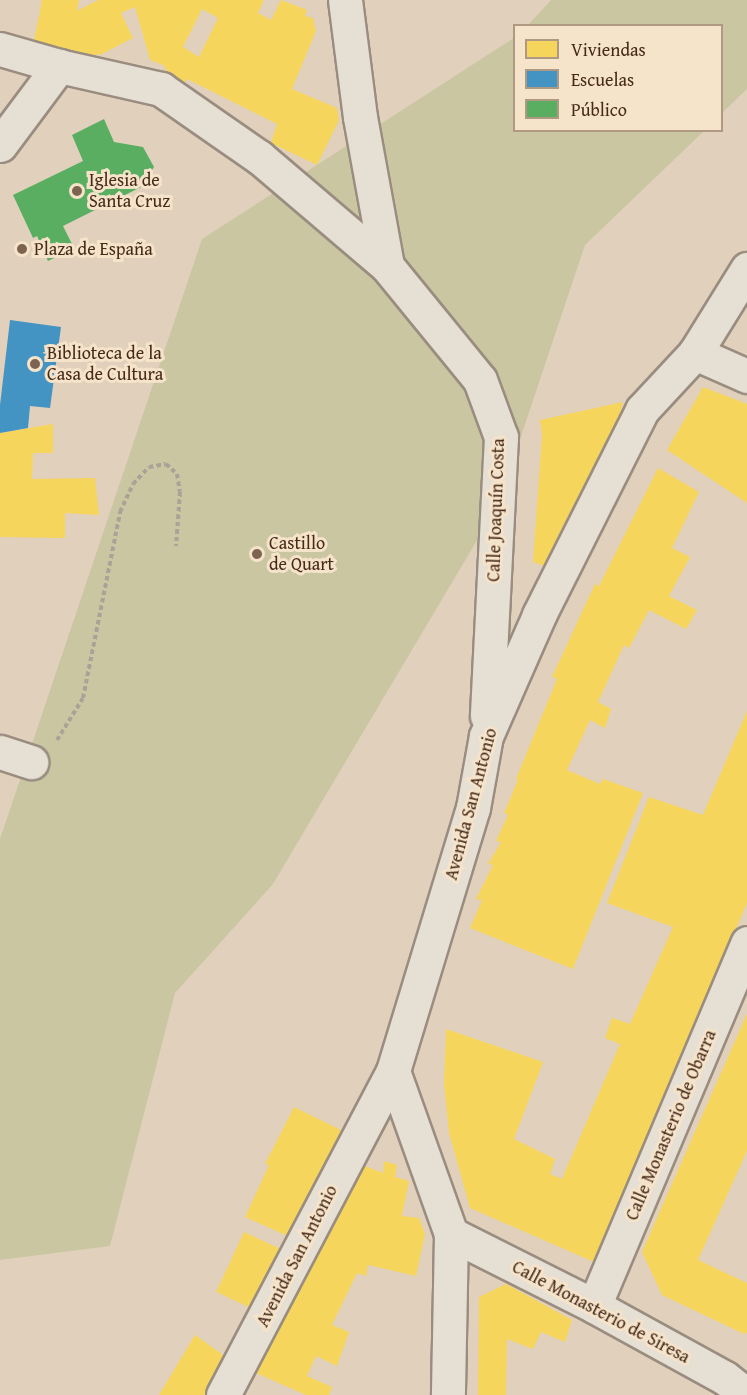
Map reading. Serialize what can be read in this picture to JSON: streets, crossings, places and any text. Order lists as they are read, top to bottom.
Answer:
{
  "streets": {
    "street": [
      "Calle Joaquín Costa",
      "Avenida San Antonio",
      "Calle Monasterio de Obarra",
      "Calle Monasterio de Siresa"
    ]
  },
  "crossings": [
    ["Calle Joaquín Costa", "Avenida San Antonio"],
    ["Calle Monasterio de Obarra", "Calle Monasterio de Siresa"]
  ],
  "places": [
    "Iglesia de Santa Cruz",
    "Plaza de España",
    "Biblioteca de la Casa de Cultura",
    "Castillo de Quart"
  ],
  "legend": ["Viviendas", "Escuelas", "Público"]
}
